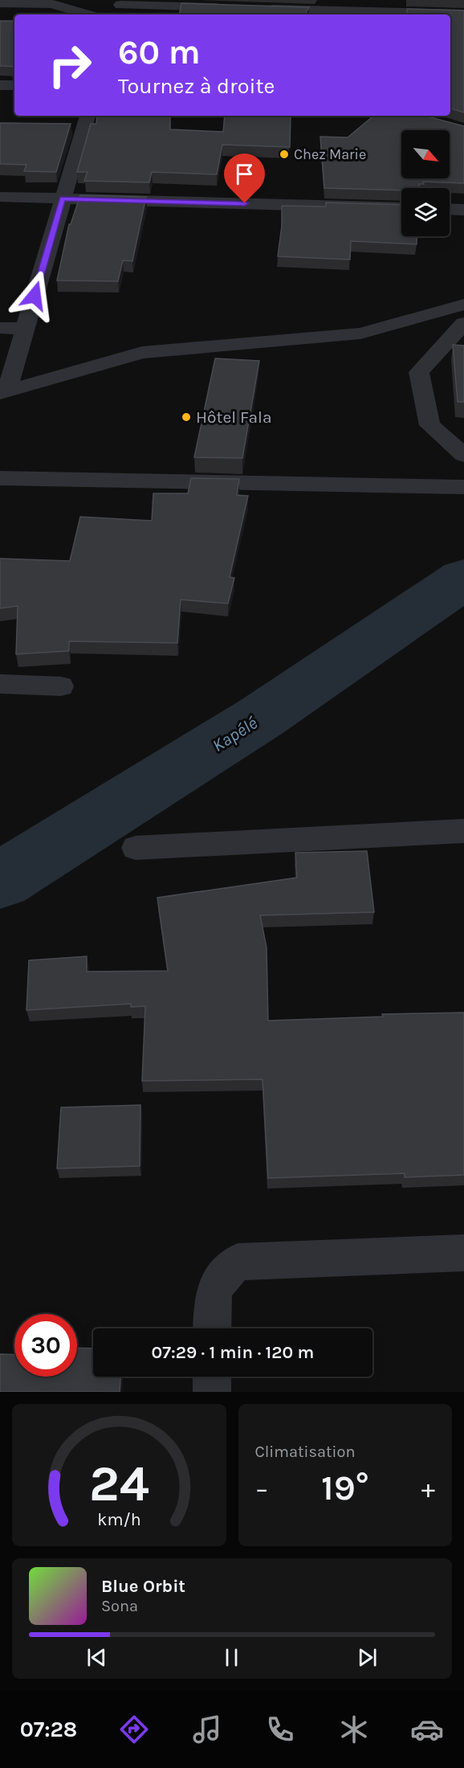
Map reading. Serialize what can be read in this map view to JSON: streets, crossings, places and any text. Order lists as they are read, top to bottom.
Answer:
{
  "water": ["Kapélé"],
  "places": ["Chez Marie", "Hôtel Fala"],
  "north": "bottom right",
  "page": {
    "turn": ["60 m", "Tournez à droite"],
    "limit": "30",
    "trip": "07:29 · 1 min · 120 m",
    "tile": "Climatisation",
    "heat": ["−", "19°", "+"],
    "song": ["Blue Orbit", "Sona"],
    "tabs": "07:28",
    "gauge": ["24", "km/h"]
  }
}
